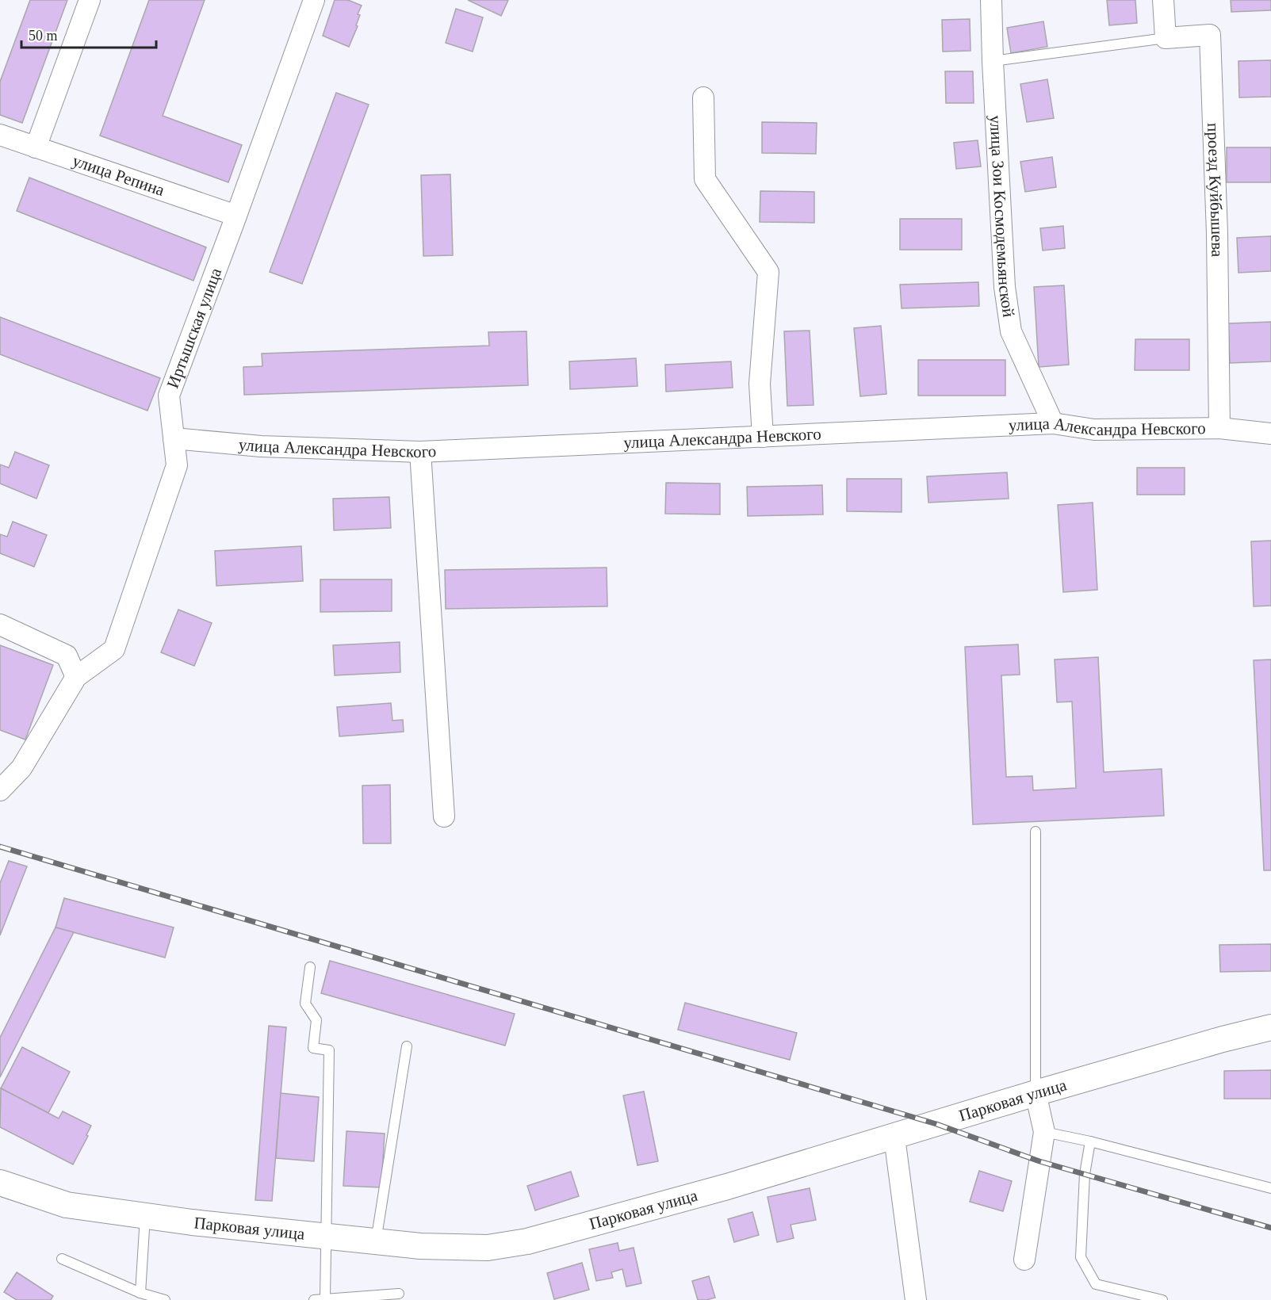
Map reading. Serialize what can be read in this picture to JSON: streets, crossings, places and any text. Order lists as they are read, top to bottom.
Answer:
{
  "streets": {
    "street": [
      "улица Репина",
      "проезд Куйбышева",
      "улица Зои Космодемьянской",
      "Иртышская улица",
      "улица Александра Невского",
      "Парковая улица"
    ]
  },
  "crossings": [
    ["улица Репина", "Иртышская улица"],
    ["проезд Куйбышева", "улица Александра Невского"],
    ["улица Зои Космодемьянской", "улица Александра Невского"],
    ["Иртышская улица", "улица Александра Невского"]
  ],
  "scale_bar": "50 m"
}
